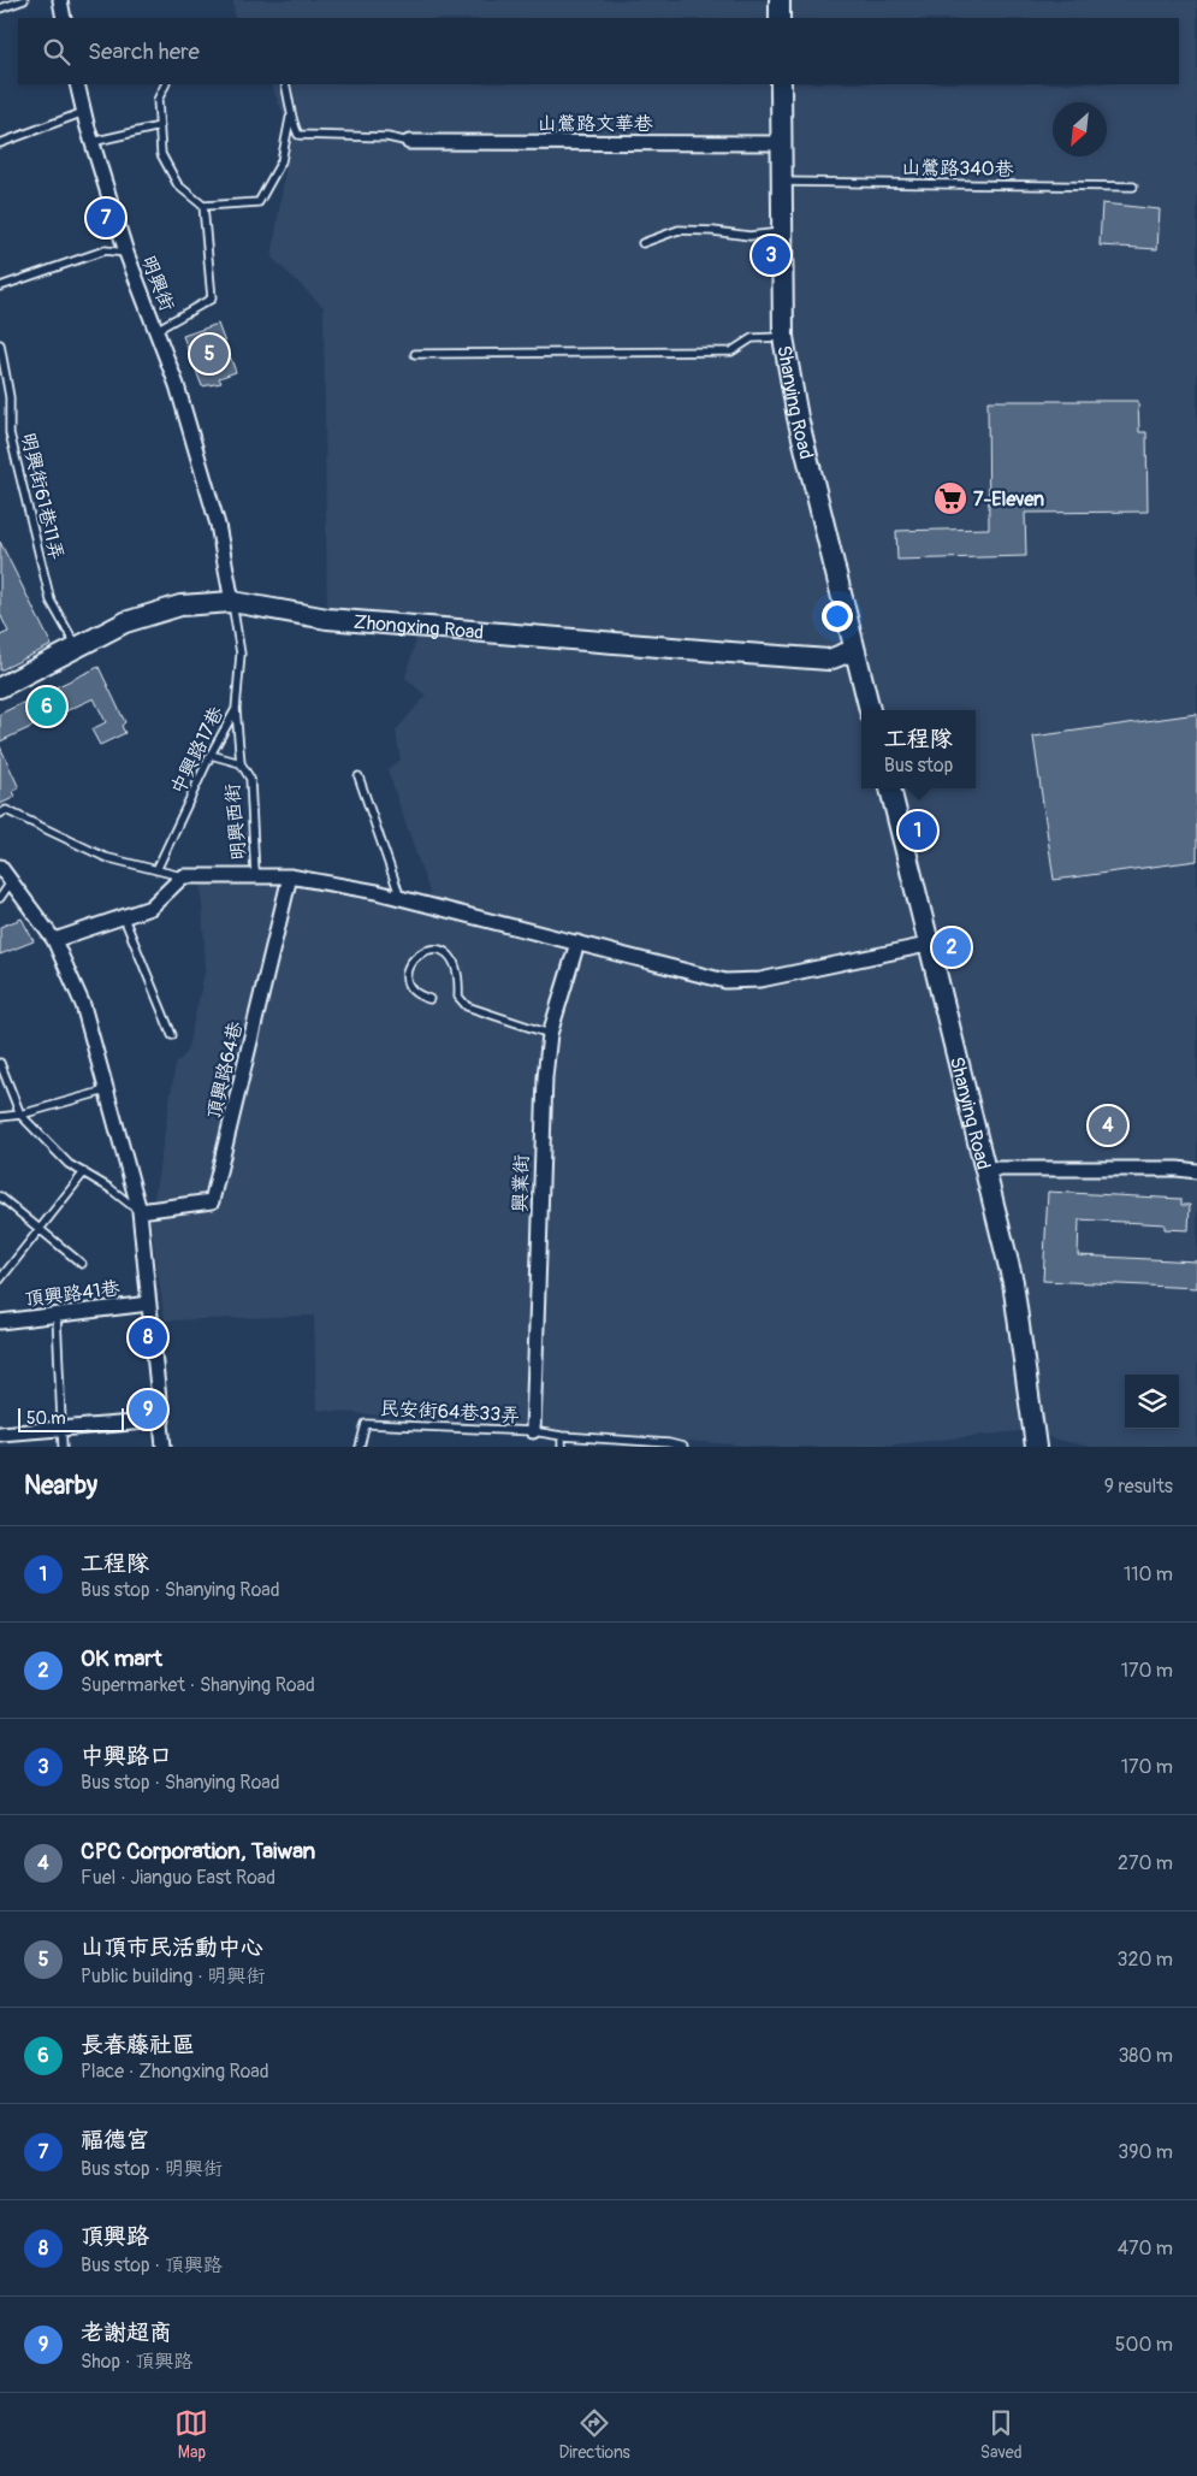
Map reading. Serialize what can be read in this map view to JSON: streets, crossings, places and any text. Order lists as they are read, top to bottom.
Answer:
{
  "streets": {
    "street": [
      "山鶯路文華巷",
      "明興街",
      "Shanying Road",
      "Zhongxing Road",
      "頂興路64巷",
      "興業街",
      "頂興路41巷"
    ],
    "lane": [
      "山鶯路340巷",
      "明興街61巷11弄",
      "中興路17巷",
      "明興西街",
      "民安街64巷33弄"
    ]
  },
  "crossings": [
    ["山鶯路文華巷", "Shanying Road"],
    ["山鶯路340巷", "Shanying Road"],
    ["明興街", "Zhongxing Road"],
    ["明興街", "中興路17巷"],
    ["Shanying Road", "Zhongxing Road"],
    ["明興街61巷11弄", "Zhongxing Road"],
    ["Zhongxing Road", "中興路17巷"],
    ["中興路17巷", "明興西街"],
    ["興業街", "民安街64巷33弄"]
  ],
  "places": {
    "supermarket": ["7-Eleven"]
  },
  "scale_bar": "50 m",
  "north": "bottom left",
  "page": {
    "search": "Search here",
    "pins": [
      "7",
      "3",
      "5",
      "6",
      "1",
      "2",
      "4",
      "8",
      "9"
    ],
    "popup": ["工程隊", "Bus stop"],
    "scale": "50 m",
    "heading": ["Nearby", "9 results"],
    "list": [
      {
        "mark": "1",
        "name": "工程隊",
        "note": "Bus stop · Shanying Road",
        "value": "110 m"
      },
      {
        "mark": "2",
        "name": "OK mart",
        "note": "Supermarket · Shanying Road",
        "value": "170 m"
      },
      {
        "mark": "3",
        "name": "中興路口",
        "note": "Bus stop · Shanying Road",
        "value": "170 m"
      },
      {
        "mark": "4",
        "name": "CPC Corporation, Taiwan",
        "note": "Fuel · Jianguo East Road",
        "value": "270 m"
      },
      {
        "mark": "5",
        "name": "山頂市民活動中心",
        "note": "Public building · 明興街",
        "value": "320 m"
      },
      {
        "mark": "6",
        "name": "長春藤社區",
        "note": "Place · Zhongxing Road",
        "value": "380 m"
      },
      {
        "mark": "7",
        "name": "福德宮",
        "note": "Bus stop · 明興街",
        "value": "390 m"
      },
      {
        "mark": "8",
        "name": "頂興路",
        "note": "Bus stop · 頂興路",
        "value": "470 m"
      },
      {
        "mark": "9",
        "name": "老謝超商",
        "note": "Shop · 頂興路",
        "value": "500 m"
      }
    ],
    "nav": ["Map", "Directions", "Saved"]
  }
}
